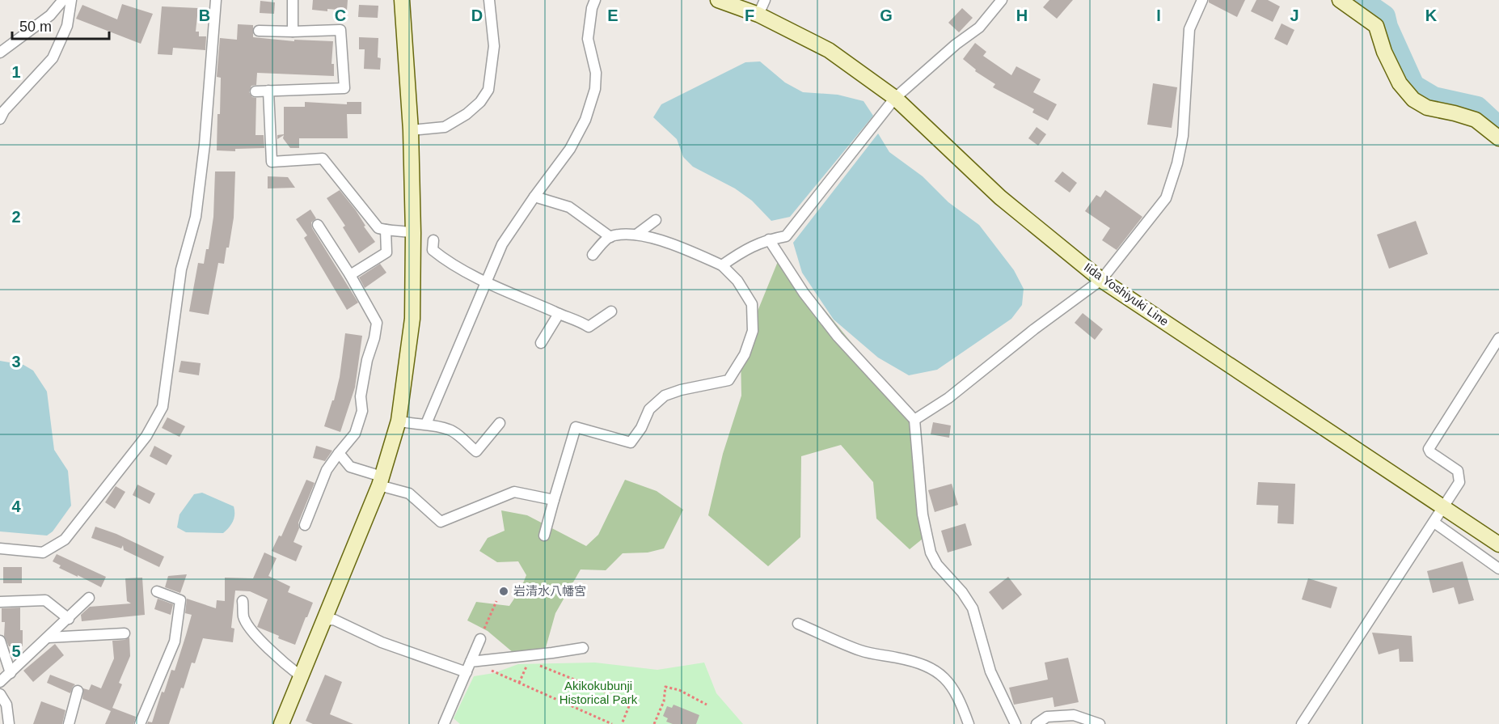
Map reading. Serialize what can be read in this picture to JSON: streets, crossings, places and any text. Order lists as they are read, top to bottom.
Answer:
{
  "streets": {
    "street": ["Iida Yoshiyuki Line"]
  },
  "parks": ["Akikokubunji Historical Park"],
  "places": ["岩清水八幡宮"],
  "scale_bar": "50 m",
  "grid": {
    "columns": [
      "B",
      "C",
      "D",
      "E",
      "F",
      "G",
      "H",
      "I",
      "J",
      "K"
    ],
    "rows": [
      "1",
      "2",
      "3",
      "4",
      "5"
    ]
  }
}
